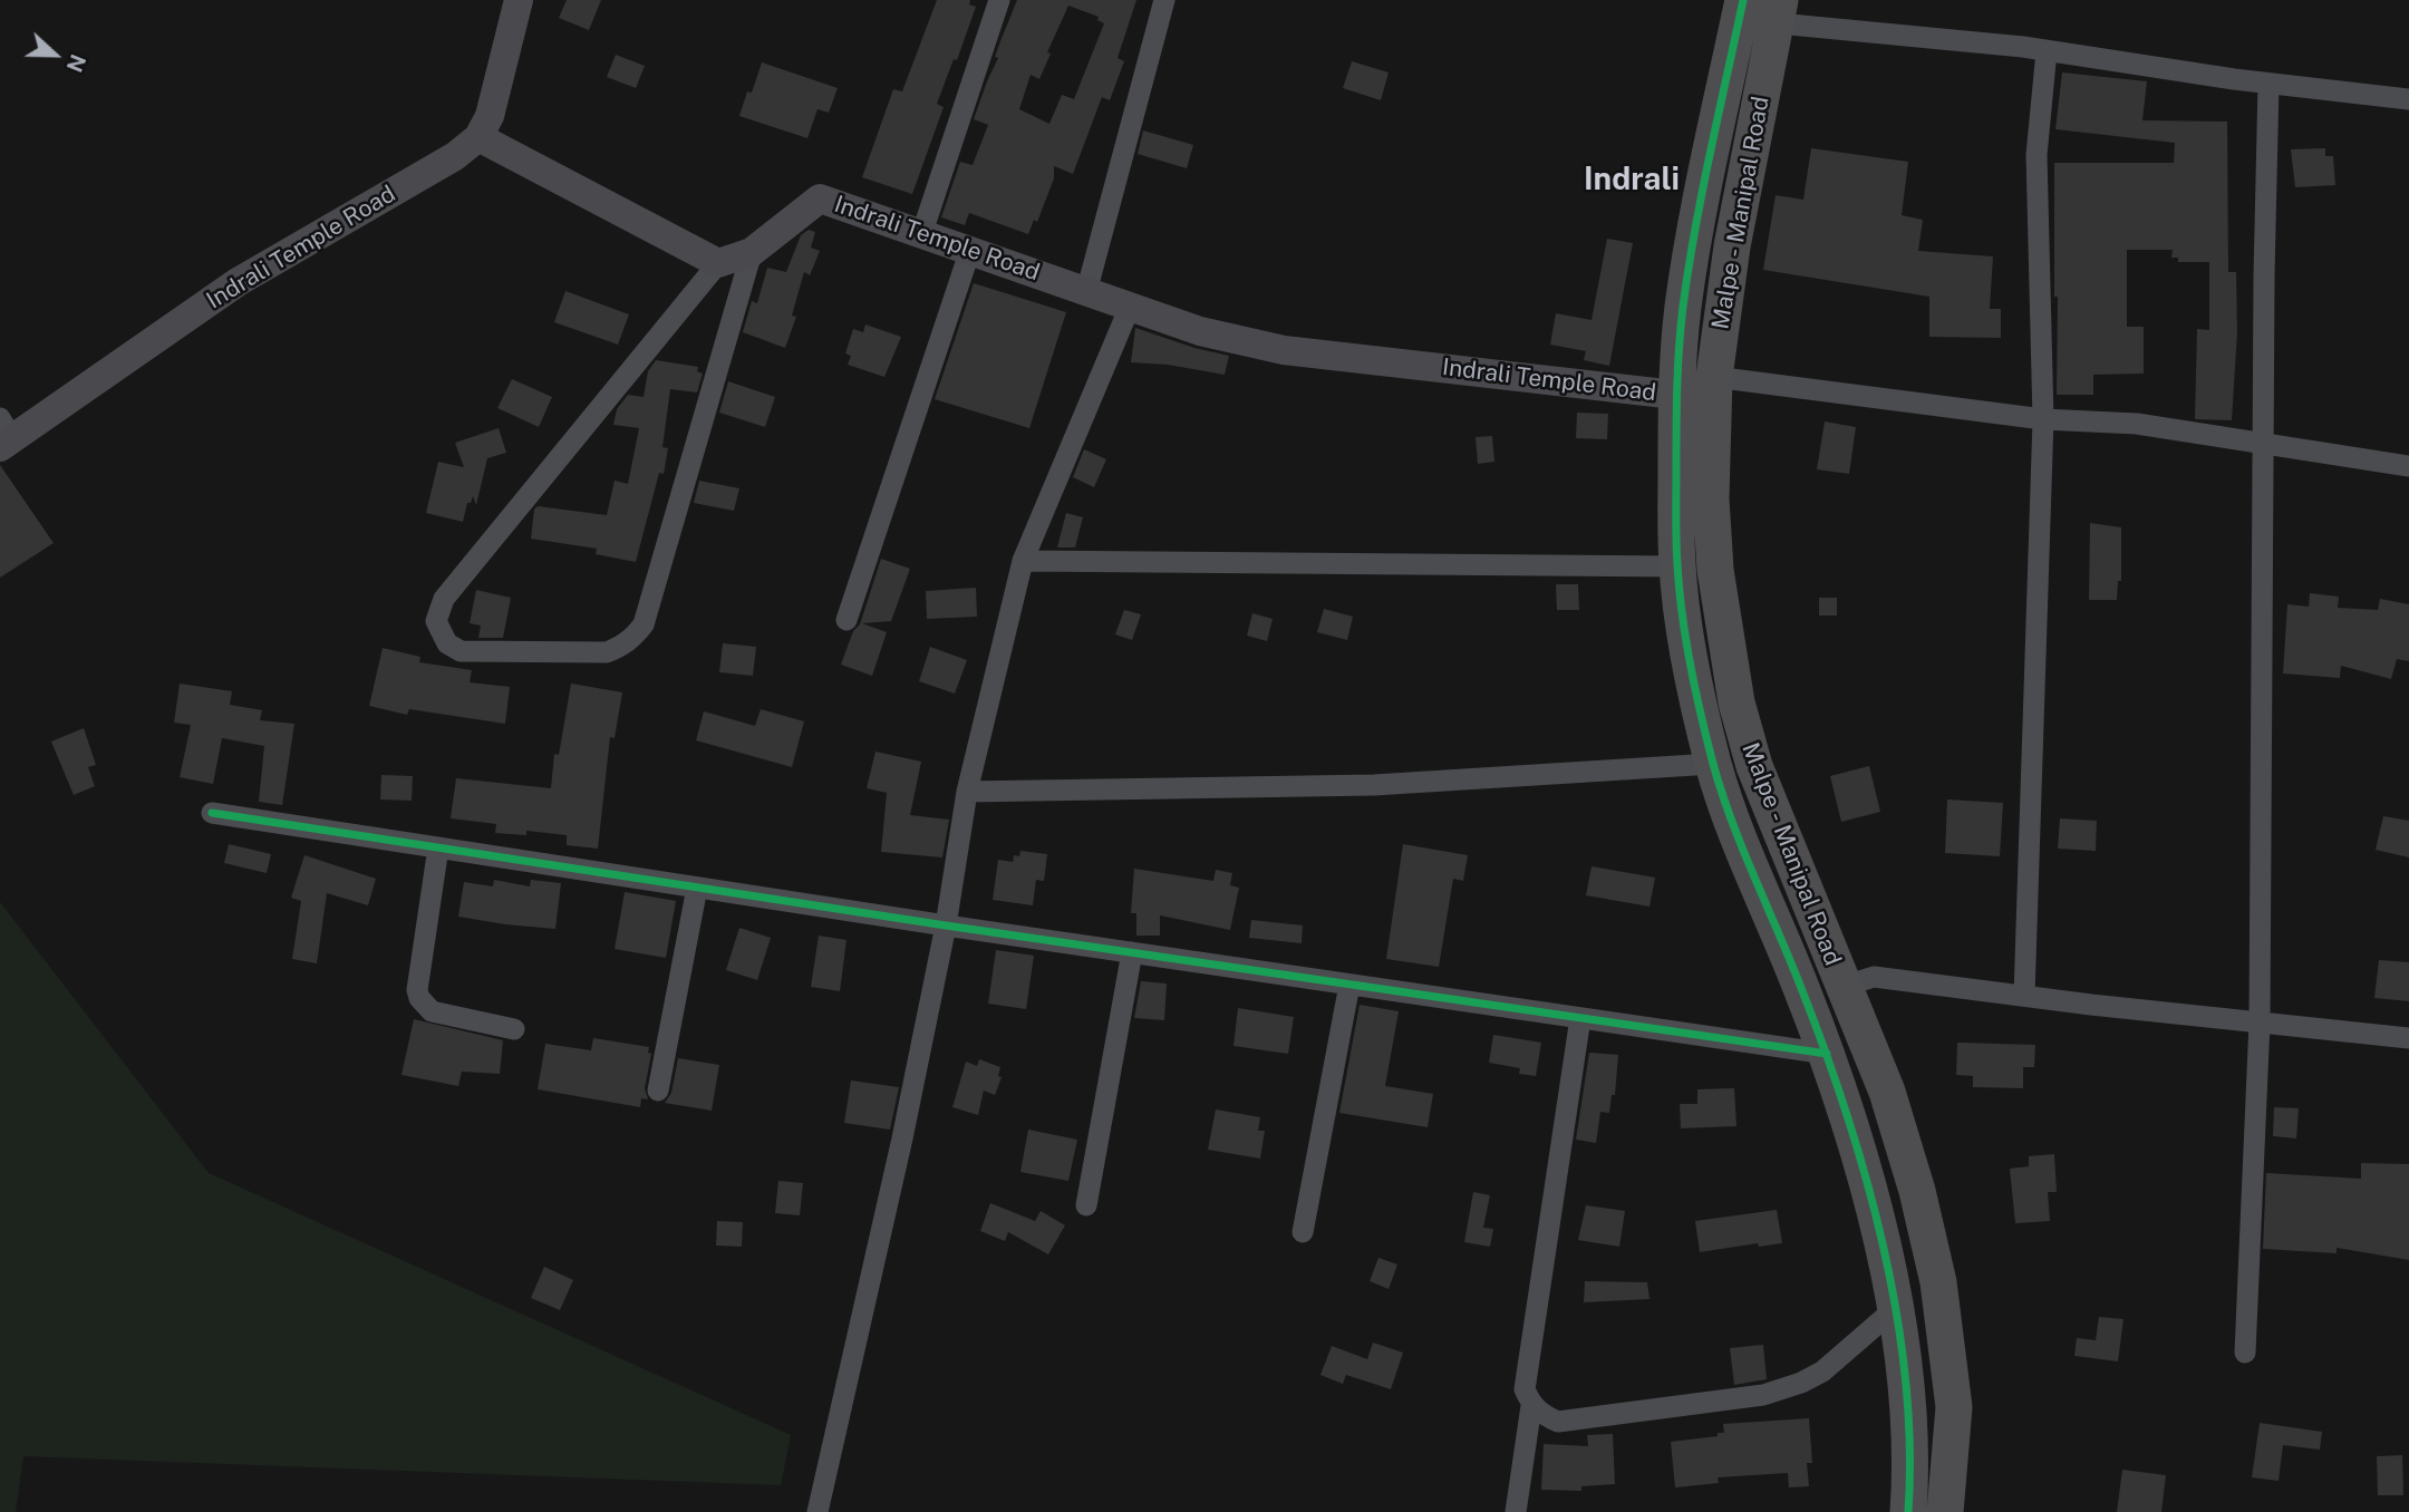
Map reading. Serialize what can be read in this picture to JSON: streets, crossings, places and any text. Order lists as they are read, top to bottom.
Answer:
{
  "streets": {
    "highway": ["Malpe - Manipal Road"],
    "street": ["Indrali Temple Road"]
  },
  "districts": ["Indrali"],
  "north": "right"
}
